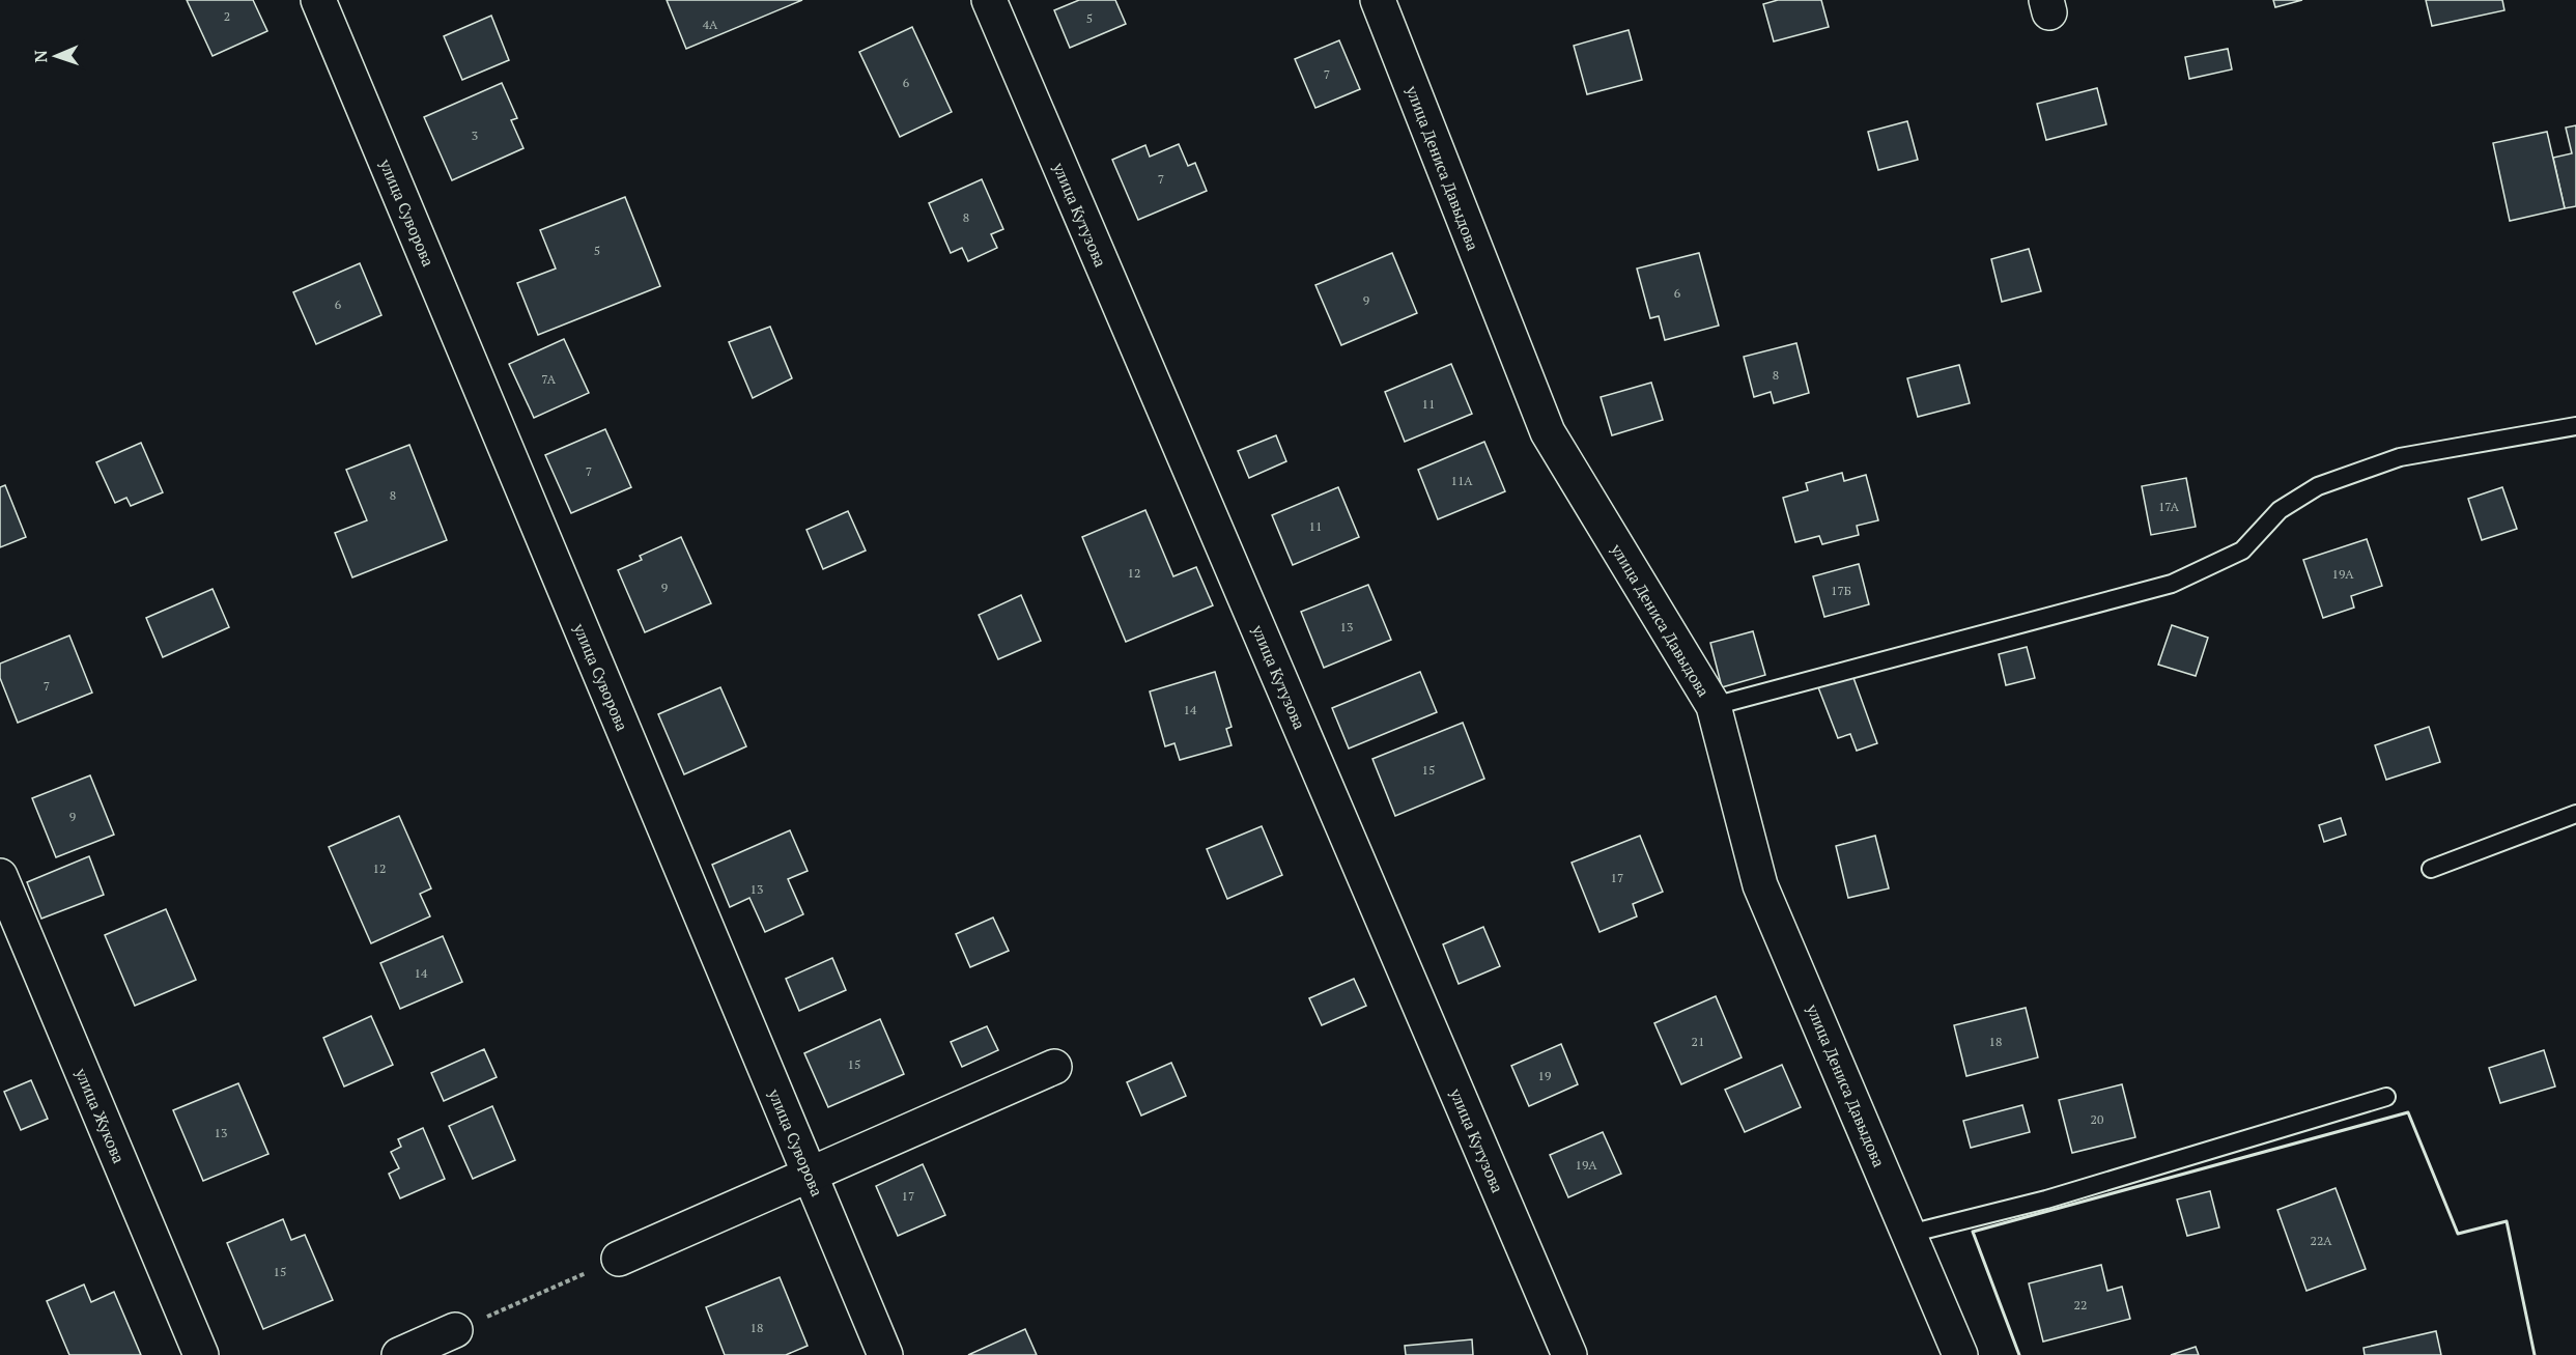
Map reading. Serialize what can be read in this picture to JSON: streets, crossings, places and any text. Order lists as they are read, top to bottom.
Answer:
{
  "streets": {
    "street": [
      "улица Дениса Давыдова",
      "улица Суворова",
      "улица Кутузова",
      "улица Жукова"
    ]
  },
  "house_numbers": [
    "2",
    "5",
    "4А",
    "7",
    "6",
    "3",
    "7",
    "8",
    "5",
    "6",
    "9",
    "6",
    "8",
    "7А",
    "11",
    "7",
    "11А",
    "8",
    "17А",
    "11",
    "12",
    "19А",
    "9",
    "17Б",
    "13",
    "7",
    "14",
    "15",
    "9",
    "12",
    "17",
    "13",
    "14",
    "21",
    "18",
    "15",
    "19",
    "20",
    "13",
    "19А",
    "17",
    "22А",
    "15",
    "22",
    "18"
  ],
  "north": "left"
}
